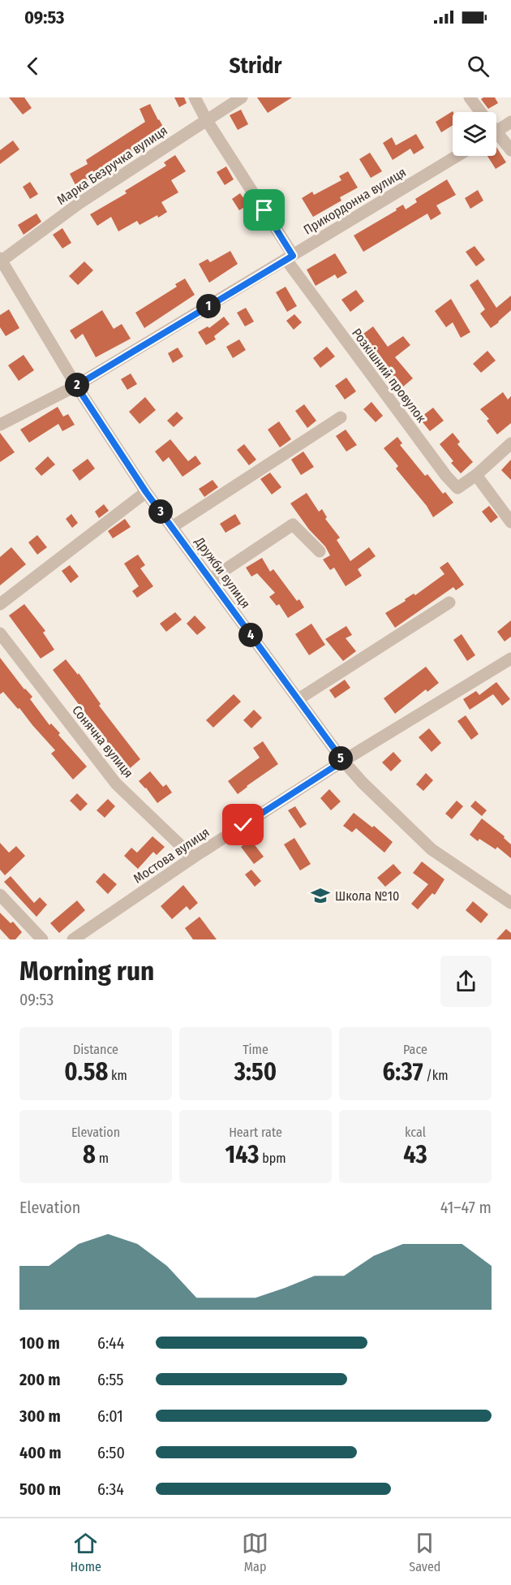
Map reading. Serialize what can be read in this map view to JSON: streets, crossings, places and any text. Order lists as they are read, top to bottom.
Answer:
{
  "streets": {
    "street": [
      "Марка Безручка вулиця",
      "Прикордонна вулиця",
      "Розкішний провулок",
      "Дружби вулиця",
      "Сонячна вулиця",
      "Мостова вулиця"
    ]
  },
  "crossings": [
    ["Марка Безручка вулиця", "Дружби вулиця"],
    ["Прикордонна вулиця", "Розкішний провулок"],
    ["Прикордонна вулиця", "Дружби вулиця"],
    ["Дружби вулиця", "Мостова вулиця"],
    ["Сонячна вулиця", "Мостова вулиця"]
  ],
  "places": {
    "school or university": ["Школа №10"]
  },
  "page": {
    "status": "09:53",
    "header": "Stridr",
    "pins": [
      "1",
      "2",
      "3",
      "4",
      "5"
    ],
    "heading": ["Morning run", "09:53"],
    "stats": [
      ["Distance", "0.58 km"],
      ["Time", "3:50"],
      ["Pace", "6:37 /km"],
      ["Elevation", "8 m"],
      ["Heart rate", "143 bpm"],
      ["kcal", "43"]
    ],
    "chart": ["Elevation", "41–47 m"],
    "list": [
      {
        "name": "100 m",
        "note": "6:44"
      },
      {
        "name": "200 m",
        "note": "6:55"
      },
      {
        "name": "300 m",
        "note": "6:01"
      },
      {
        "name": "400 m",
        "note": "6:50"
      },
      {
        "name": "500 m",
        "note": "6:34"
      }
    ],
    "tabs": ["Home", "Map", "Saved"]
  }
}
